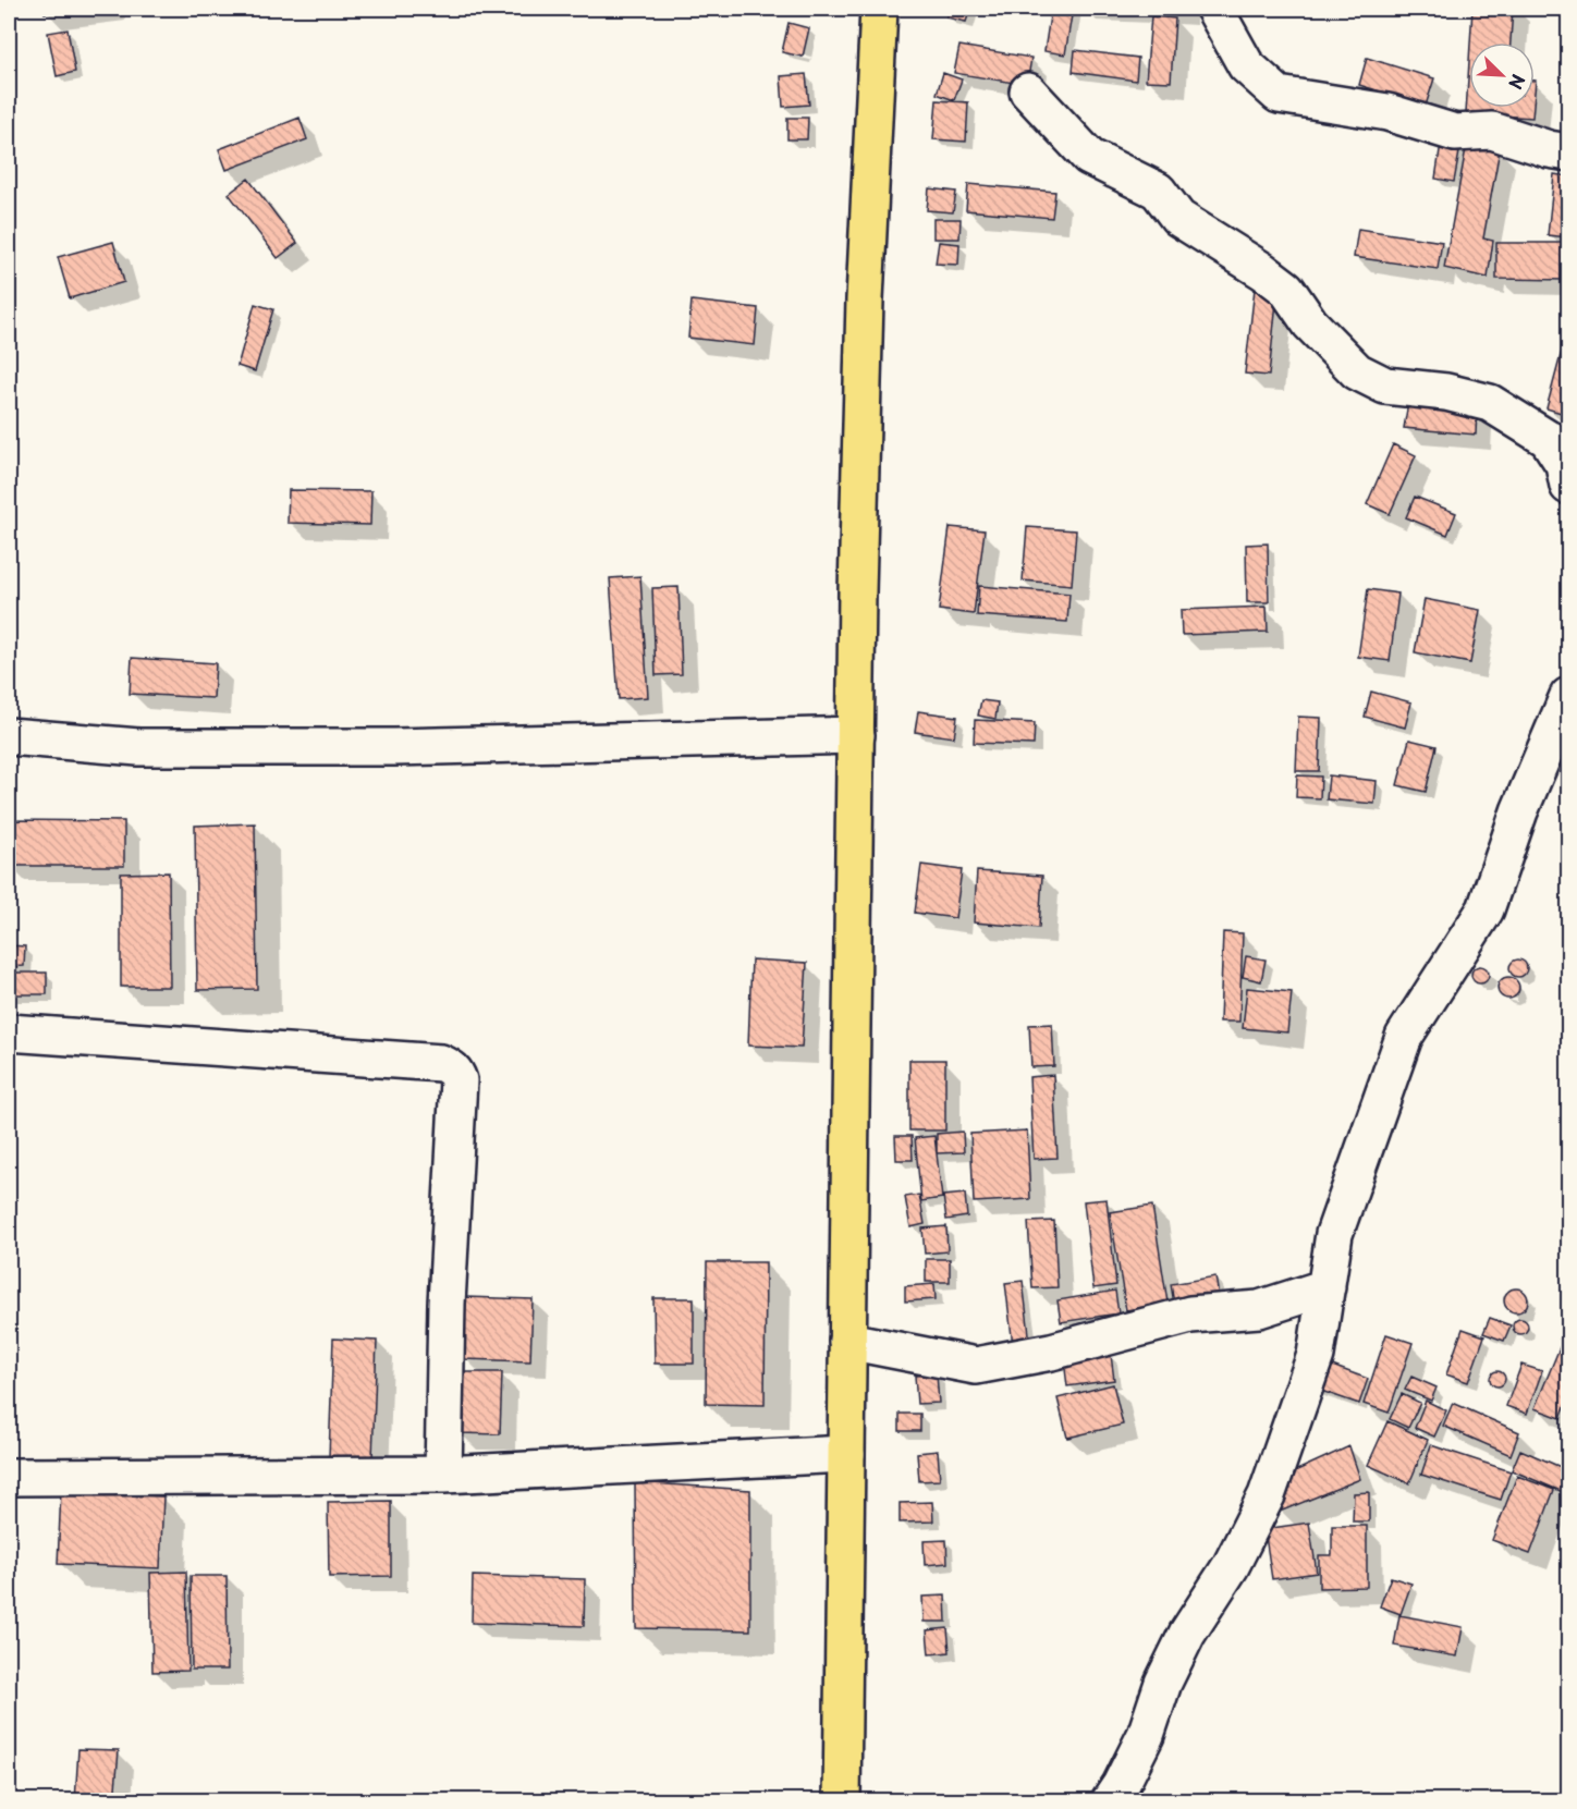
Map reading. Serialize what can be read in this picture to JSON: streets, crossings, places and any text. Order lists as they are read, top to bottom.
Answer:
{
  "north": "bottom right"
}
